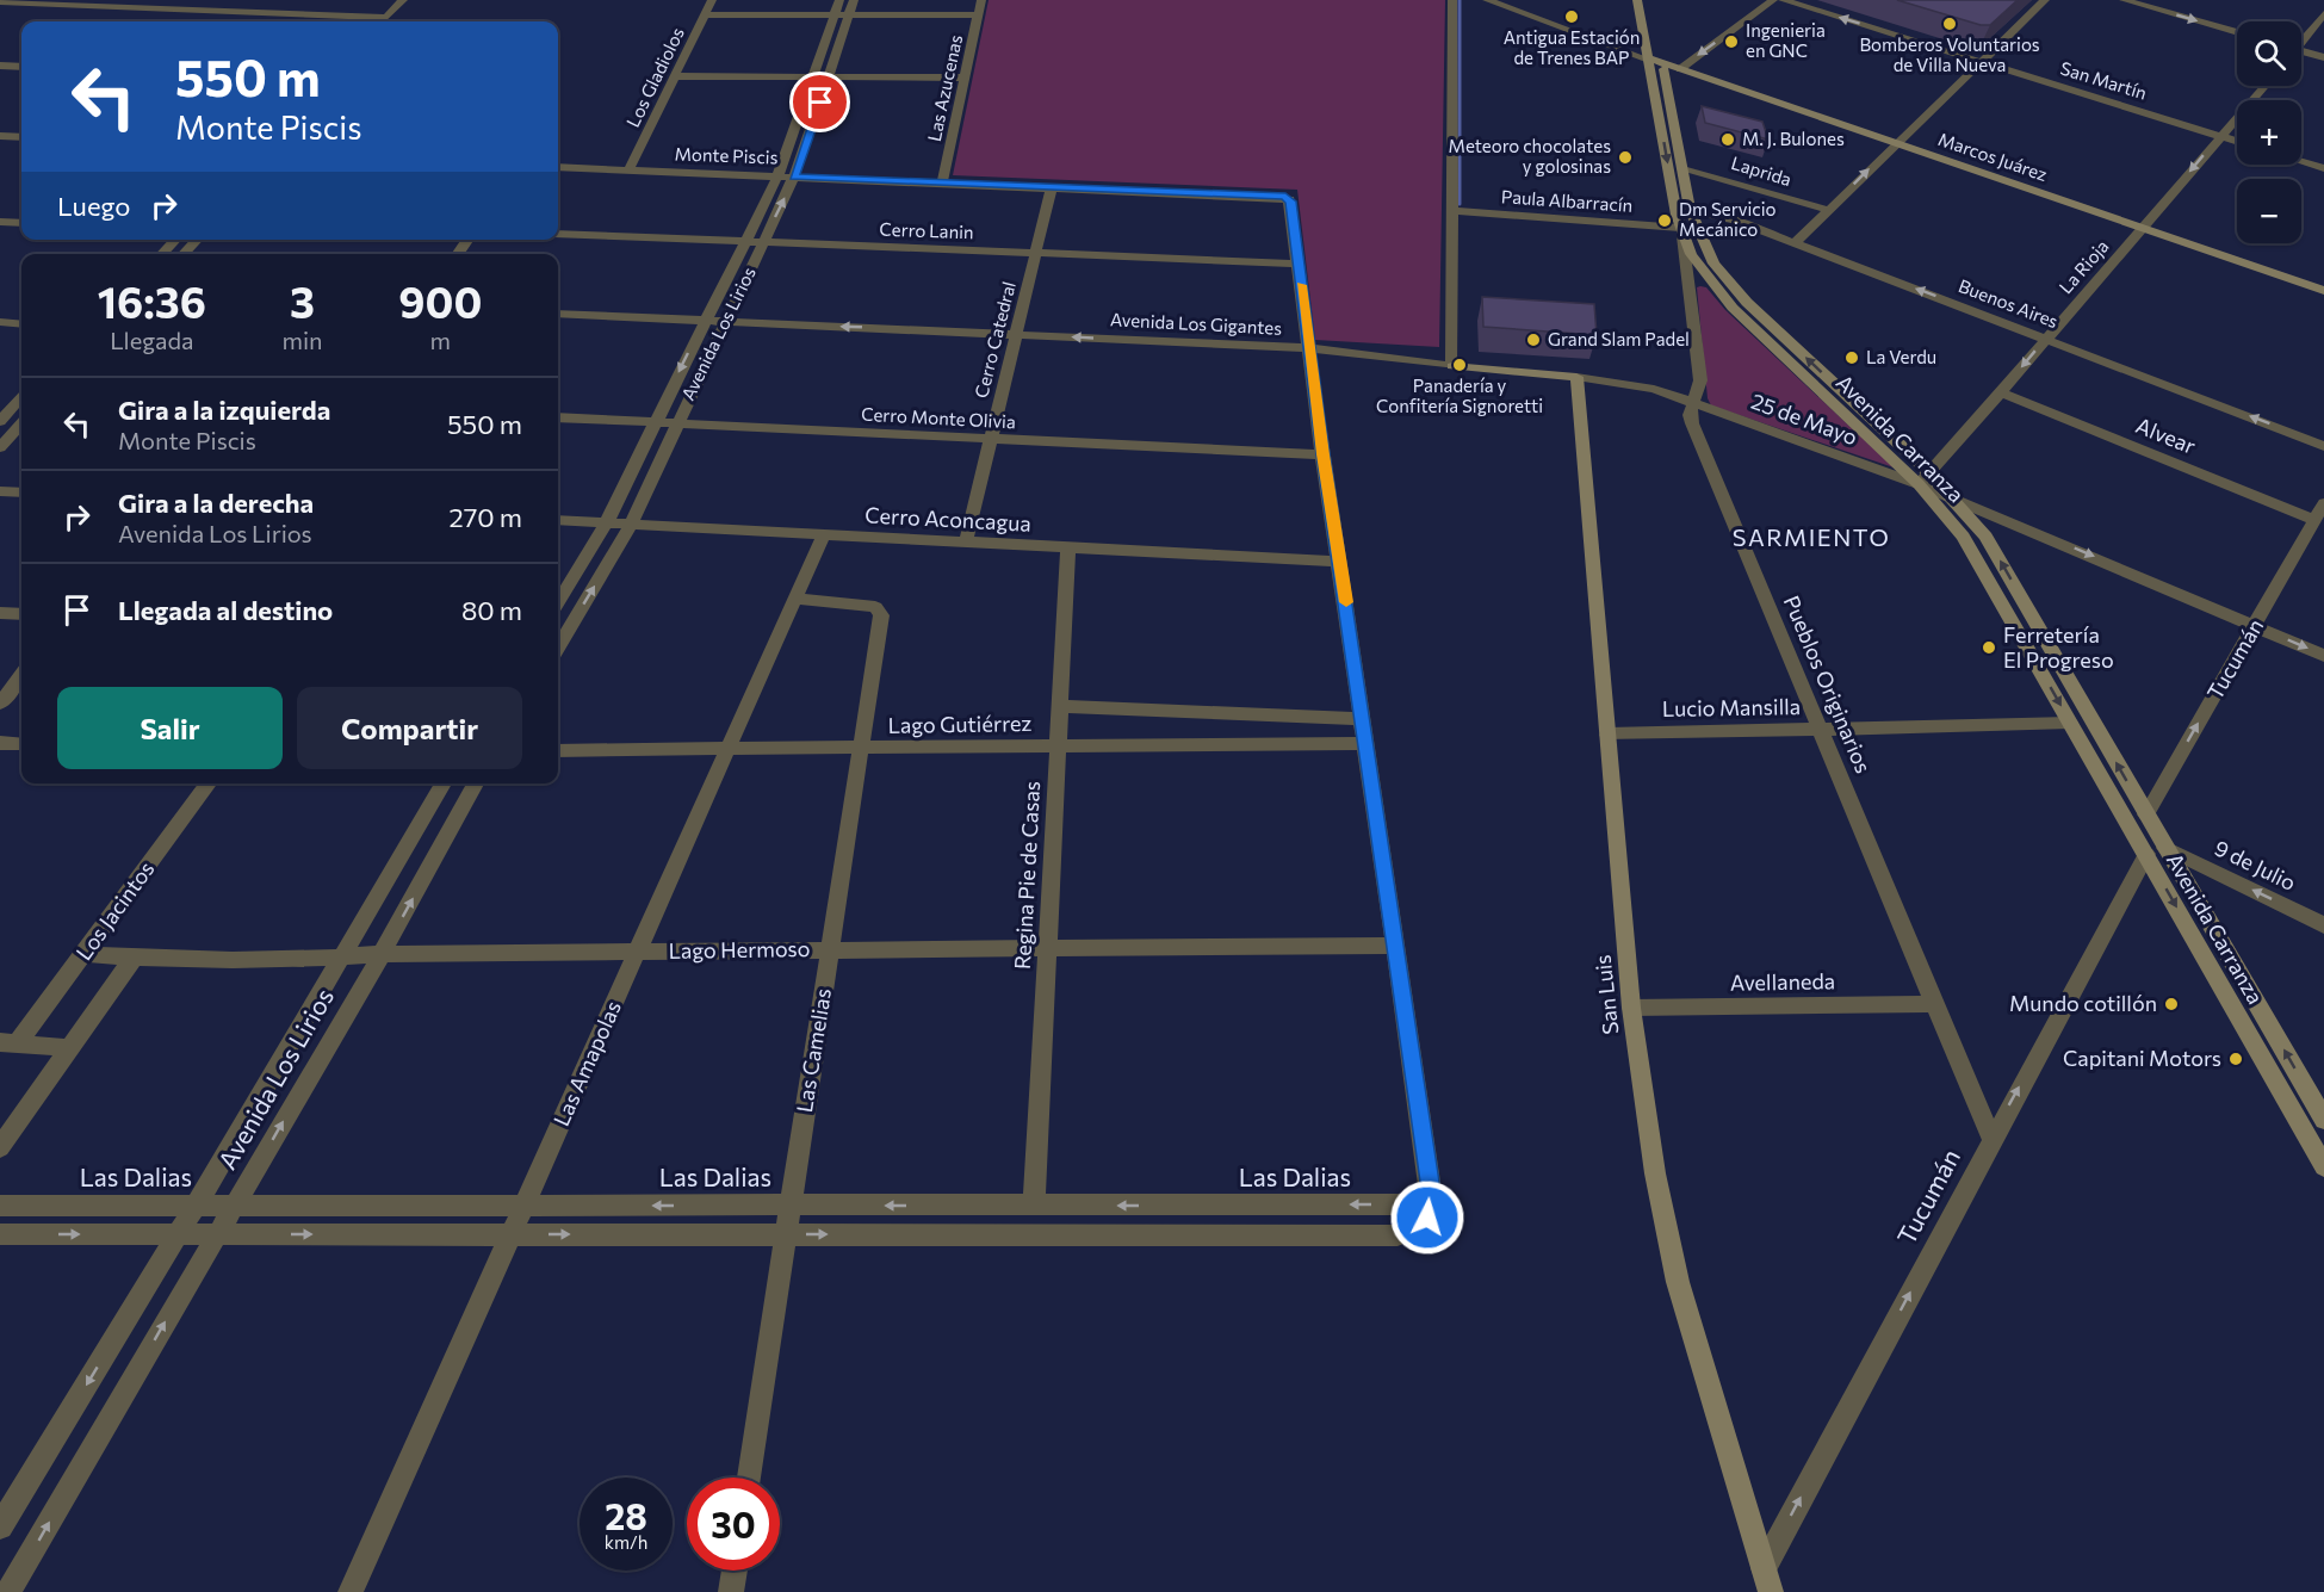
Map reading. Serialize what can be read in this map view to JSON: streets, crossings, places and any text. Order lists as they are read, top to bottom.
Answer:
{
  "streets": {
    "main road": [
      "Marcos Juárez",
      "25 de Mayo",
      "Avenida Carranza",
      "San Luis"
    ],
    "street": [
      "Los Gladiolos",
      "San Martín",
      "Las Azucenas",
      "Monte Piscis",
      "Laprida",
      "Paula Albarracín",
      "Cerro Lanin",
      "La Rioja",
      "Buenos Aires",
      "Avenida Los Gigantes",
      "Avenida Los Lirios",
      "Cerro Catedral",
      "Cerro Monte Olivia",
      "Alvear",
      "Cerro Aconcagua",
      "Tucumán",
      "Pueblos Originarios",
      "Lucio Mansilla",
      "Lago Gutiérrez",
      "9 de Julio",
      "Regina Pie de Casas",
      "Los Jacintos",
      "Lago Hermoso",
      "Avellaneda",
      "Las Camelias",
      "Las Amapolas",
      "Las Dalias"
    ]
  },
  "crossings": [
    ["Los Gladiolos", "Monte Piscis"],
    ["San Martín", "La Rioja"],
    ["Las Azucenas", "Monte Piscis"],
    ["Monte Piscis", "Cerro Lanin"],
    ["Monte Piscis", "Avenida Los Lirios"],
    ["Monte Piscis", "Cerro Catedral"],
    ["Marcos Juárez", "La Rioja"],
    ["Marcos Juárez", "Avenida Carranza"],
    ["Laprida", "Avenida Carranza"],
    ["Paula Albarracín", "Buenos Aires"],
    ["Paula Albarracín", "Avenida Carranza"],
    ["Paula Albarracín", "Pueblos Originarios"],
    ["Cerro Lanin", "Avenida Los Lirios"],
    ["Cerro Lanin", "Cerro Catedral"],
    ["La Rioja", "Buenos Aires"],
    ["La Rioja", "25 de Mayo"],
    ["La Rioja", "Alvear"],
    ["La Rioja", "Avenida Carranza"],
    ["Buenos Aires", "Avenida Carranza"],
    ["Buenos Aires", "Pueblos Originarios"],
    ["Avenida Los Gigantes", "Avenida Los Lirios"],
    ["Avenida Los Gigantes", "Cerro Catedral"],
    ["Avenida Los Gigantes", "25 de Mayo"],
    ["Avenida Los Lirios", "Cerro Monte Olivia"],
    ["Avenida Los Lirios", "Cerro Aconcagua"],
    ["Avenida Los Lirios", "Lago Hermoso"],
    ["Avenida Los Lirios", "Las Dalias"],
    ["Cerro Catedral", "Cerro Monte Olivia"],
    ["Cerro Catedral", "Cerro Aconcagua"],
    ["25 de Mayo", "Avenida Carranza"],
    ["25 de Mayo", "Pueblos Originarios"],
    ["25 de Mayo", "San Luis"],
    ["Alvear", "Tucumán"],
    ["Avenida Carranza", "Tucumán"],
    ["Avenida Carranza", "Pueblos Originarios"],
    ["Avenida Carranza", "Lucio Mansilla"],
    ["Avenida Carranza", "9 de Julio"],
    ["Cerro Aconcagua", "Regina Pie de Casas"],
    ["Cerro Aconcagua", "Las Amapolas"],
    ["Tucumán", "Pueblos Originarios"],
    ["Tucumán", "9 de Julio"],
    ["Tucumán", "San Luis"],
    ["Pueblos Originarios", "Lucio Mansilla"],
    ["Pueblos Originarios", "Avellaneda"],
    ["Lucio Mansilla", "San Luis"],
    ["Lago Gutiérrez", "Regina Pie de Casas"],
    ["Lago Gutiérrez", "Las Camelias"],
    ["Lago Gutiérrez", "Las Amapolas"],
    ["Regina Pie de Casas", "Lago Hermoso"],
    ["Regina Pie de Casas", "Las Dalias"],
    ["Los Jacintos", "Lago Hermoso"],
    ["Lago Hermoso", "Las Camelias"],
    ["Lago Hermoso", "Las Amapolas"],
    ["Avellaneda", "San Luis"],
    ["Las Camelias", "Las Amapolas"],
    ["Las Camelias", "Las Dalias"],
    ["Las Amapolas", "Las Dalias"]
  ],
  "one_way": [
    "San Martín",
    "La Rioja",
    "Buenos Aires",
    "Tucumán",
    "9 de Julio"
  ],
  "districts": ["SARMIENTO"],
  "places": [
    "Antigua Estación de Trenes BAP",
    "Bomberos Voluntarios de Villa Nueva",
    "Ingenieria en GNC",
    "M. J. Bulones",
    "Meteoro chocolates y golosinas",
    "Dm Servicio Mecánico",
    "Grand Slam Padel",
    "La Verdu",
    "Panadería y Confitería Signoretti",
    "Ferretería El Progreso",
    "Mundo cotillón",
    "Capitani Motors"
  ],
  "page": {
    "map_buttons": ["+", "−"],
    "turn": ["550 m", "Monte Piscis"],
    "then": "Luego",
    "eta": [
      "16:36",
      "Llegada",
      "3",
      "min",
      "900",
      "m"
    ],
    "list": [
      {
        "name": "Gira a la izquierda",
        "note": "Monte Piscis",
        "value": "550 m"
      },
      {
        "name": "Gira a la derecha",
        "note": "Avenida Los Lirios",
        "value": "270 m"
      },
      {
        "name": "Llegada al destino",
        "value": "80 m"
      }
    ],
    "buttons": ["Salir", "Compartir"],
    "speed": "28 km/h",
    "limit": "30"
  }
}
